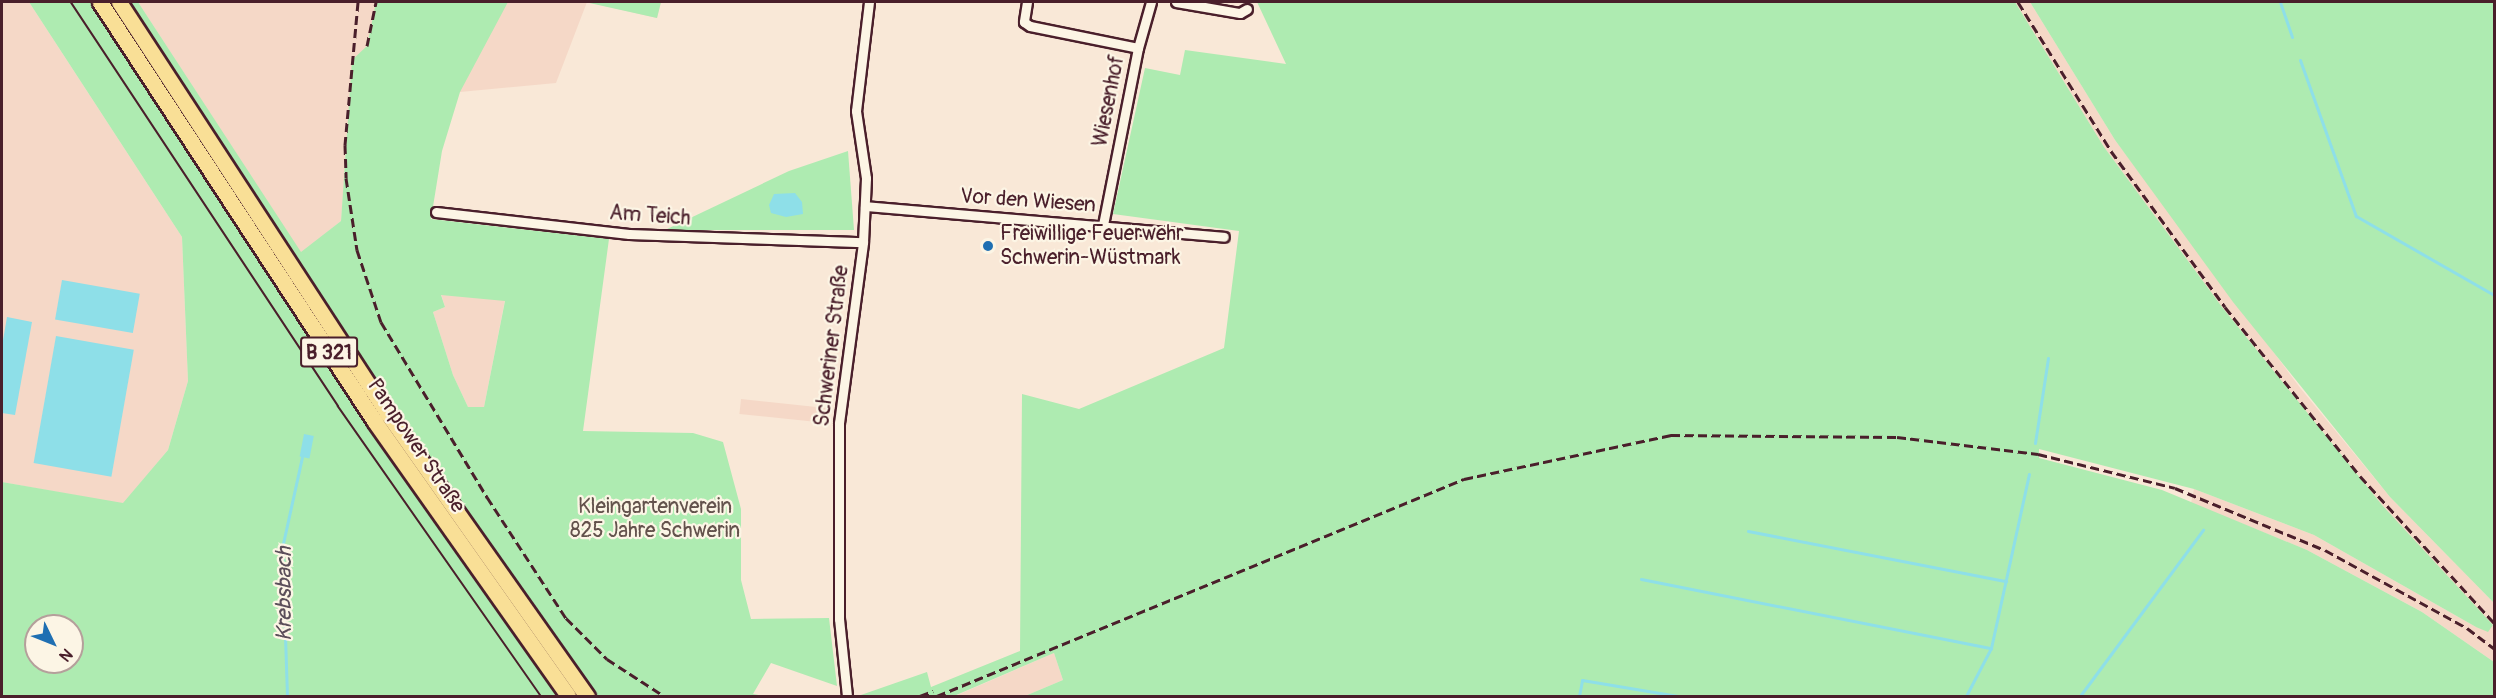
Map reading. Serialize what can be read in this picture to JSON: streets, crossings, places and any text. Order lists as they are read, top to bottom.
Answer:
{
  "streets": {
    "main road": ["B 321", "Pampower Straße"],
    "street": [
      "Wiesenhof",
      "Vor den Wiesen",
      "Am Teich",
      "Schweriner Straße"
    ]
  },
  "crossings": [
    ["Wiesenhof", "Vor den Wiesen"],
    ["Vor den Wiesen", "Schweriner Straße"],
    ["Am Teich", "Schweriner Straße"]
  ],
  "water": ["Krebsbach"],
  "parks": ["Kleingartenverein 825 Jahre Schwerin"],
  "places": ["Freiwillige Feuerwehr Schwerin-Wüstmark"],
  "north": "bottom right"
}
